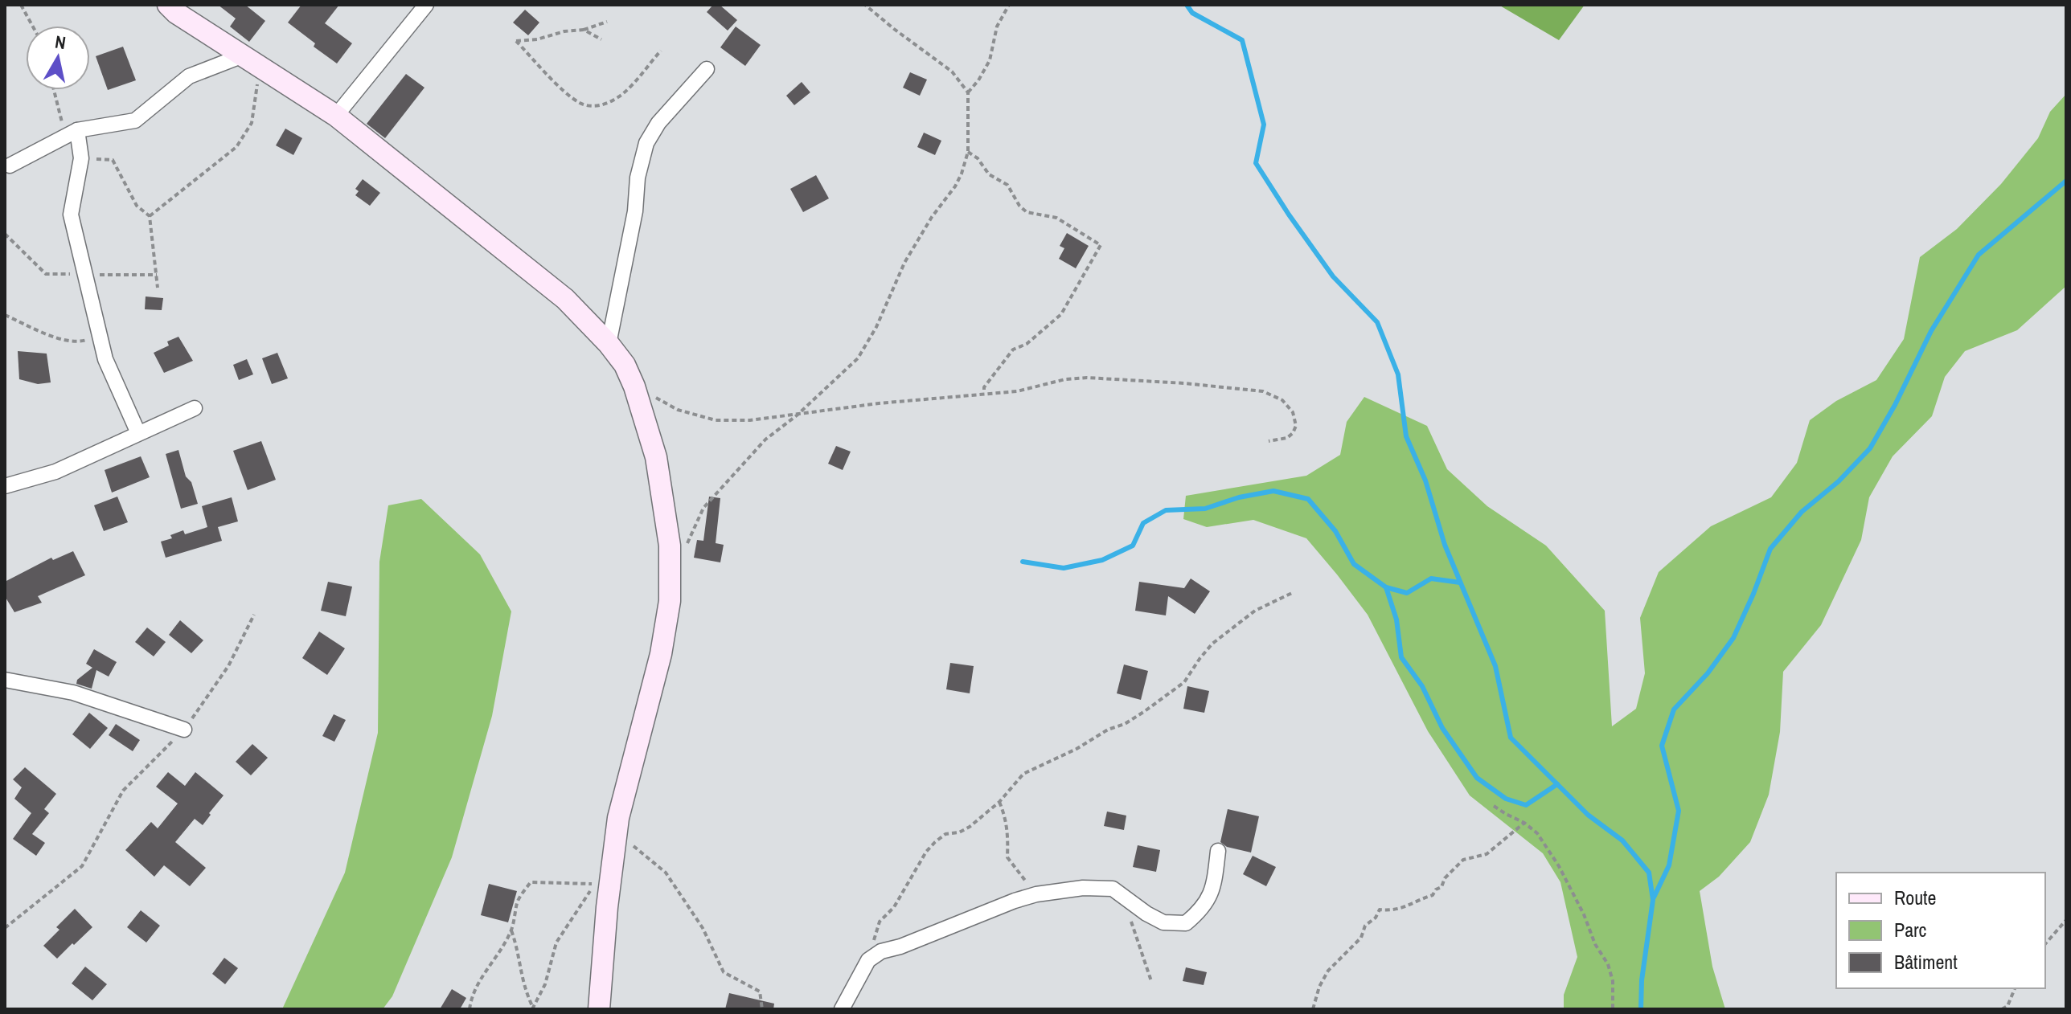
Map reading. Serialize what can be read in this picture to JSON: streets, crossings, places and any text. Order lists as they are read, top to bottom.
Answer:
{
  "legend": ["Route", "Parc", "Bâtiment"],
  "north": "top"
}
